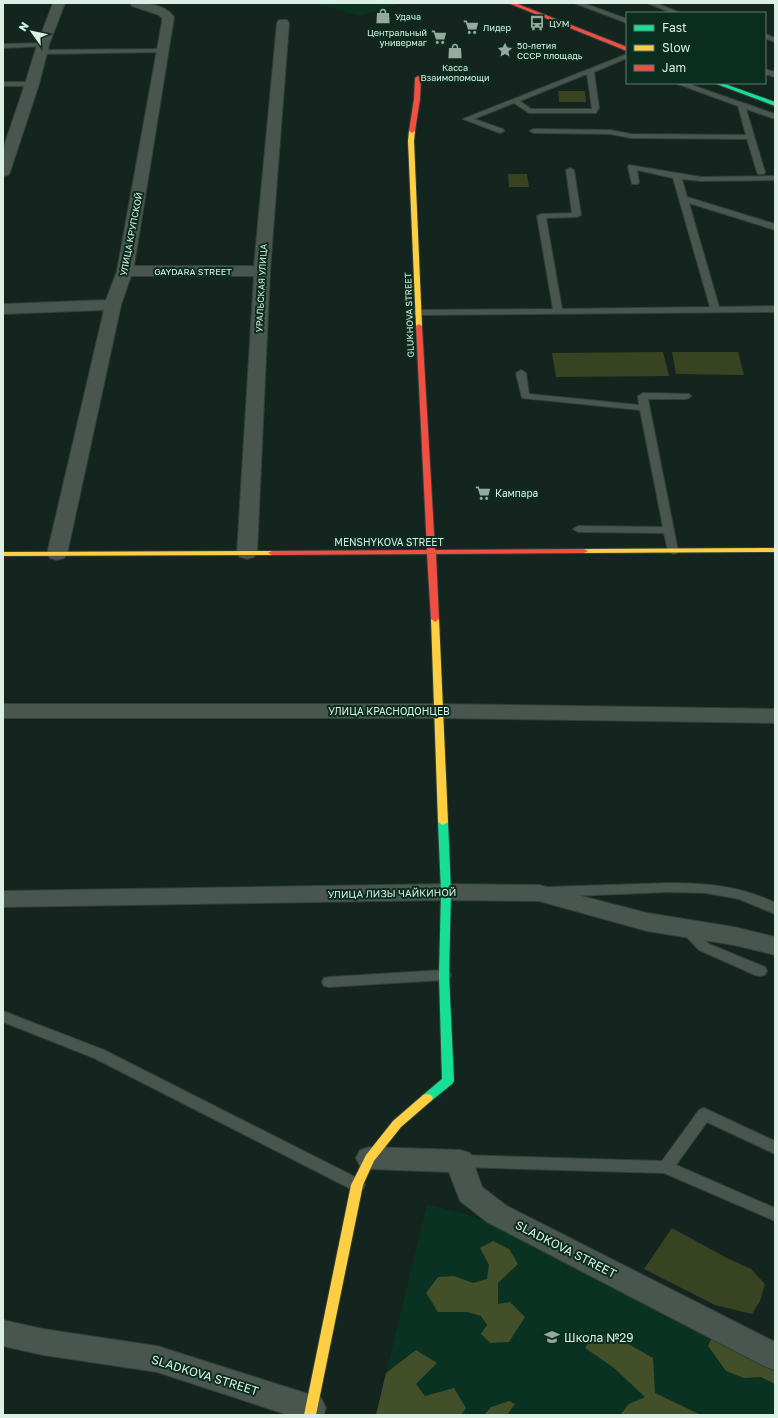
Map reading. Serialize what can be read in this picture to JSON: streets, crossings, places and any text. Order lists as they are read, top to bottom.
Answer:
{
  "streets": {
    "street": [
      "УЛИЦА КРУПСКОЙ",
      "GAYDARA STREET",
      "УРАЛЬСКАЯ УЛИЦА",
      "GLUKHOVA STREET",
      "MENSHYKOVA STREET",
      "УЛИЦА КРАСНОДОНЦЕВ",
      "УЛИЦА ЛИЗЫ ЧАЙКИНОЙ",
      "SLADKOVA STREET"
    ]
  },
  "crossings": [
    ["УЛИЦА КРУПСКОЙ", "GAYDARA STREET"],
    ["УЛИЦА КРУПСКОЙ", "MENSHYKOVA STREET"],
    ["GAYDARA STREET", "УРАЛЬСКАЯ УЛИЦА"],
    ["УРАЛЬСКАЯ УЛИЦА", "MENSHYKOVA STREET"],
    ["GLUKHOVA STREET", "MENSHYKOVA STREET"],
    ["GLUKHOVA STREET", "УЛИЦА КРАСНОДОНЦЕВ"],
    ["GLUKHOVA STREET", "УЛИЦА ЛИЗЫ ЧАЙКИНОЙ"]
  ],
  "places": {
    "shop": ["Удача", "Касса Взаимопомощи"],
    "bus stop": ["ЦУМ"],
    "supermarket": ["Лидер", "Центральный универмаг", "Кампара"],
    "place": ["50-летия СССР площадь"],
    "school or university": ["Школа №29"]
  },
  "legend": ["Fast", "Slow", "Jam"],
  "north": "top left"
}
